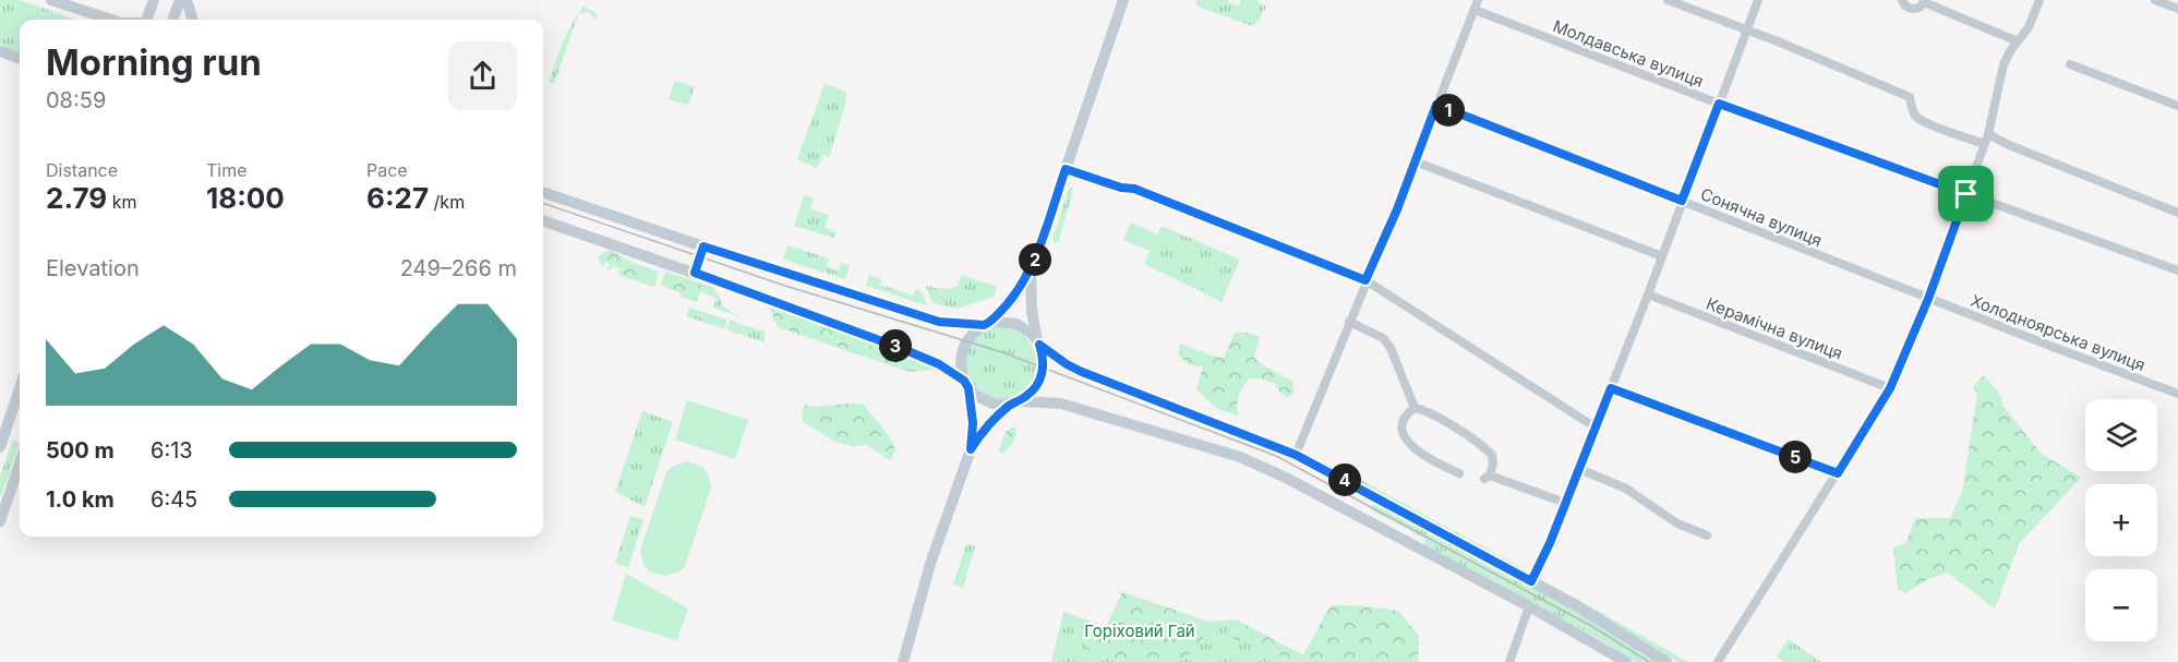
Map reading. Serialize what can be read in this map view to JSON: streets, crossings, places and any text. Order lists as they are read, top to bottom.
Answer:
{
  "streets": {
    "street": [
      "Молдавська вулиця",
      "Сонячна вулиця",
      "Керамічна вулиця",
      "Холодноярська вулиця"
    ]
  },
  "crossings": [
    ["Сонячна вулиця", "Холодноярська вулиця"]
  ],
  "parks": ["Горіховий Гай"],
  "page": {
    "heading": ["Morning run", "08:59"],
    "pins": [
      "1",
      "2",
      "3",
      "5",
      "4"
    ],
    "stats": [
      ["Distance", "2.79 km"],
      ["Time", "18:00"],
      ["Pace", "6:27 /km"]
    ],
    "chart": ["Elevation", "249–266 m"],
    "map_buttons": ["+", "−"],
    "list": [
      {
        "name": "500 m",
        "note": "6:13"
      },
      {
        "name": "1.0 km",
        "note": "6:45"
      }
    ]
  }
}
